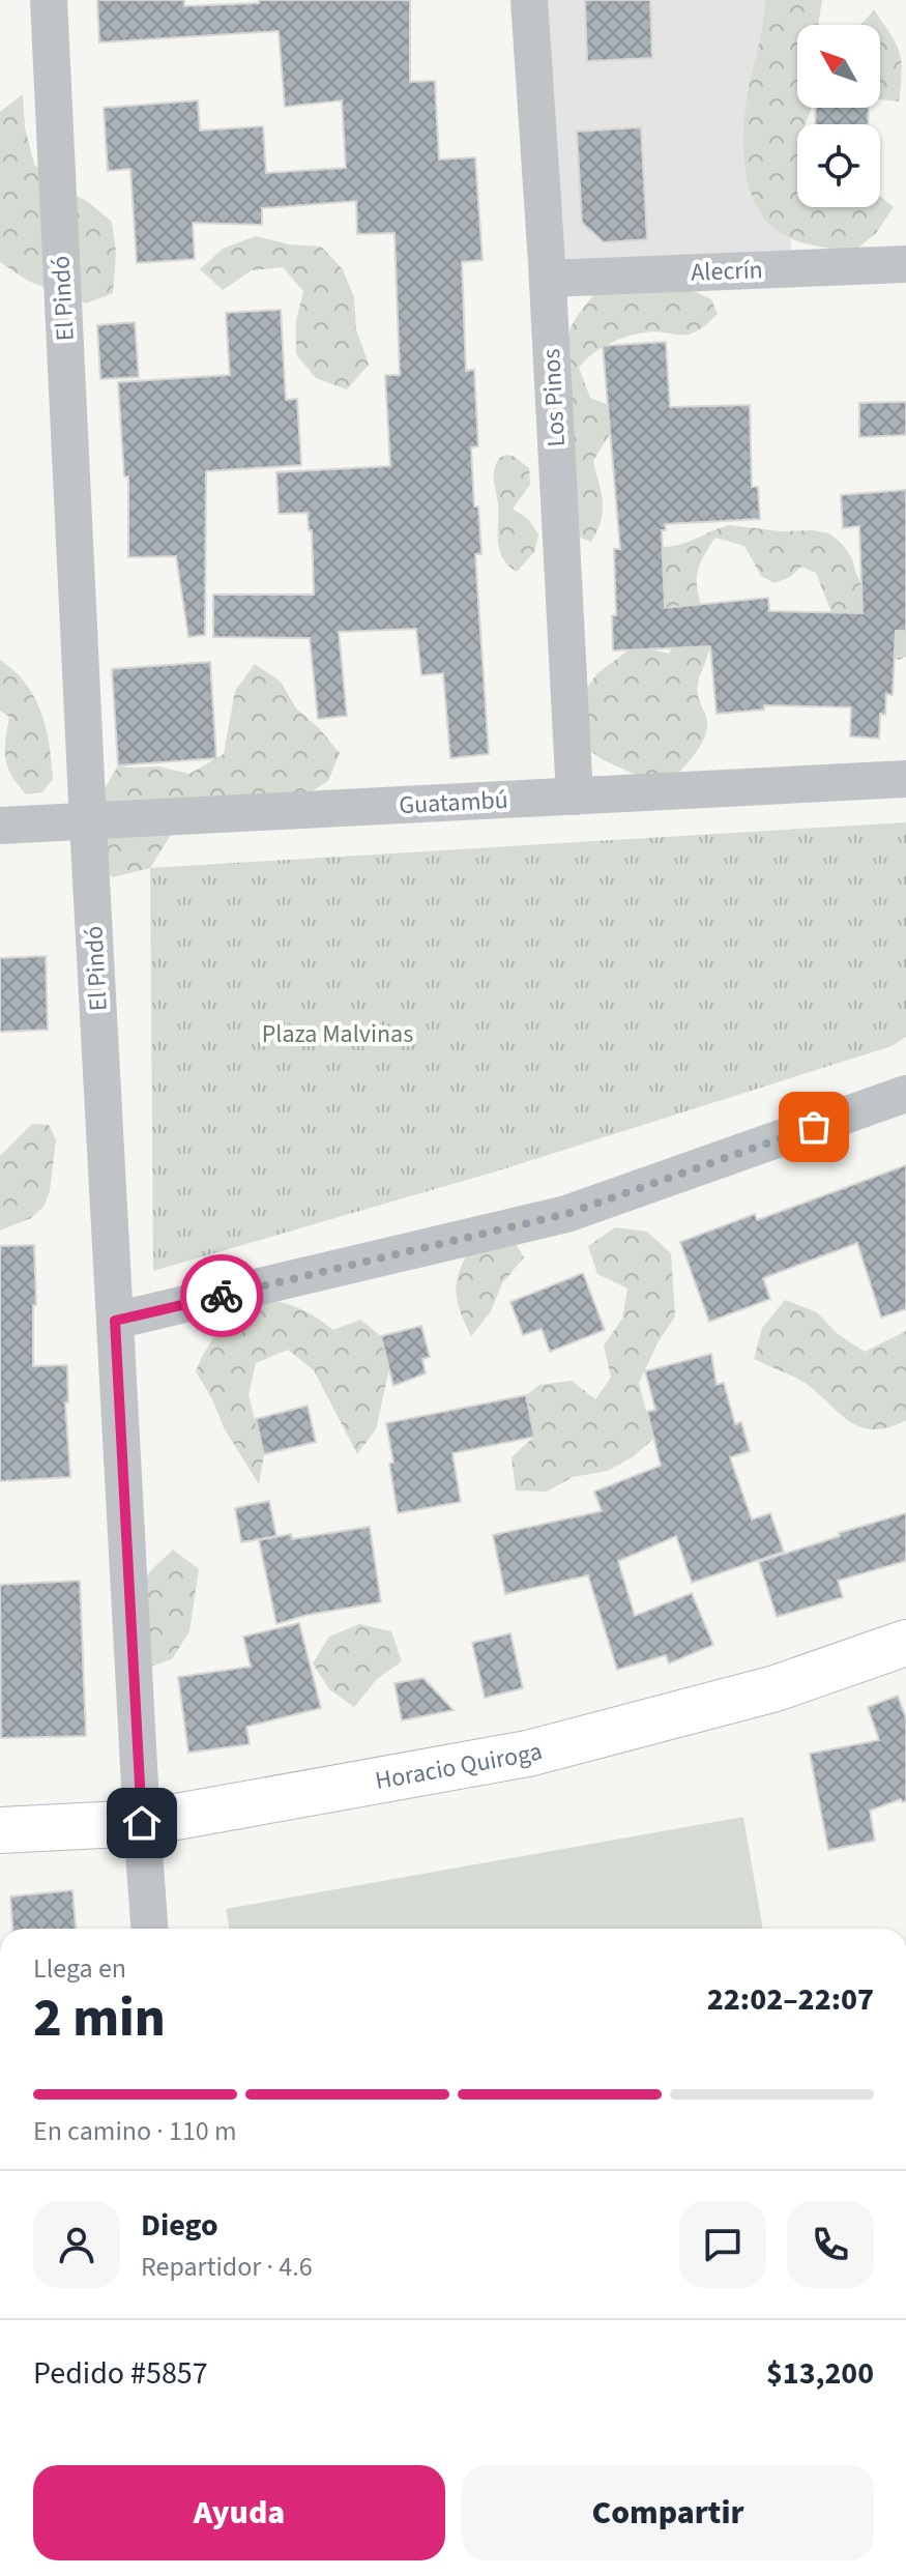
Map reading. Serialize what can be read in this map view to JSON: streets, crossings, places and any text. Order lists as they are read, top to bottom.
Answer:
{
  "streets": {
    "main road": ["Horacio Quiroga"],
    "street": [
      "Alecrín",
      "El Pindó",
      "Los Pinos",
      "Guatambú"
    ]
  },
  "crossings": [
    ["Alecrín", "Los Pinos"],
    ["El Pindó", "Guatambú"],
    ["El Pindó", "Horacio Quiroga"],
    ["Los Pinos", "Guatambú"]
  ],
  "parks": ["Plaza Malvinas"],
  "north": "top left",
  "page": {
    "heading": ["2 min", "Llega en", "22:02–22:07"],
    "panel": [
      "Diego",
      "Repartidor · 4.6",
      "Pedido #5857",
      "$13,200"
    ],
    "bar": "En camino · 110 m",
    "buttons": ["Ayuda", "Compartir"]
  }
}
